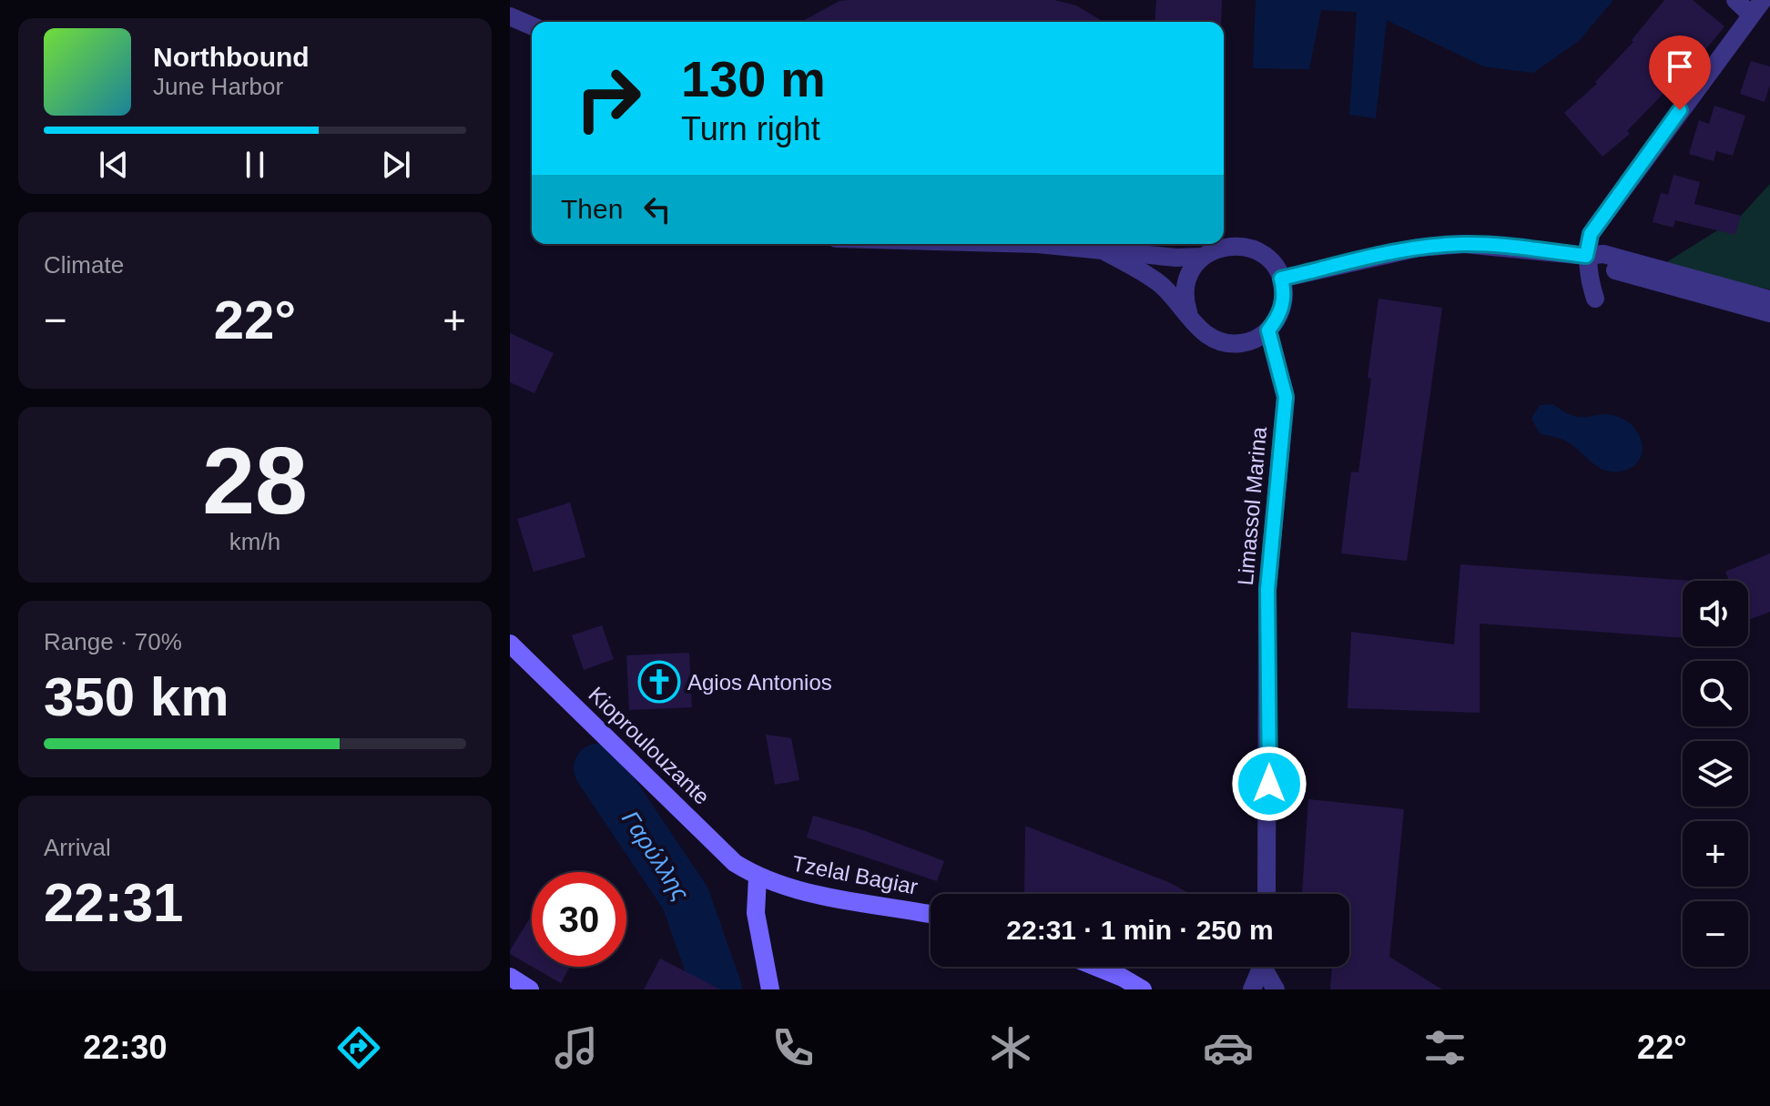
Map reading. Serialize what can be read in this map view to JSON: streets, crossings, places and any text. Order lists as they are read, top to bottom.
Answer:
{
  "streets": {
    "main road": ["Kioproulouzante", "Tzelal Bagiar"],
    "street": ["Limassol Marina"]
  },
  "crossings": [
    ["Kioproulouzante", "Tzelal Bagiar"]
  ],
  "water": ["Γαρύλλης"],
  "places": {
    "church": ["Agios Antonios"]
  },
  "page": {
    "turn": ["130 m", "Turn right"],
    "song": ["Northbound", "June Harbor"],
    "then": "Then",
    "tile": [
      "Climate",
      ["28", "km/h"],
      ["Range · 70%", "350 km"],
      ["Arrival", "22:31"]
    ],
    "heat": ["−", "22°", "+"],
    "map_buttons": ["+", "−"],
    "limit": "30",
    "trip": "22:31 · 1 min · 250 m",
    "tabs": ["22:30", "22°"]
  }
}
